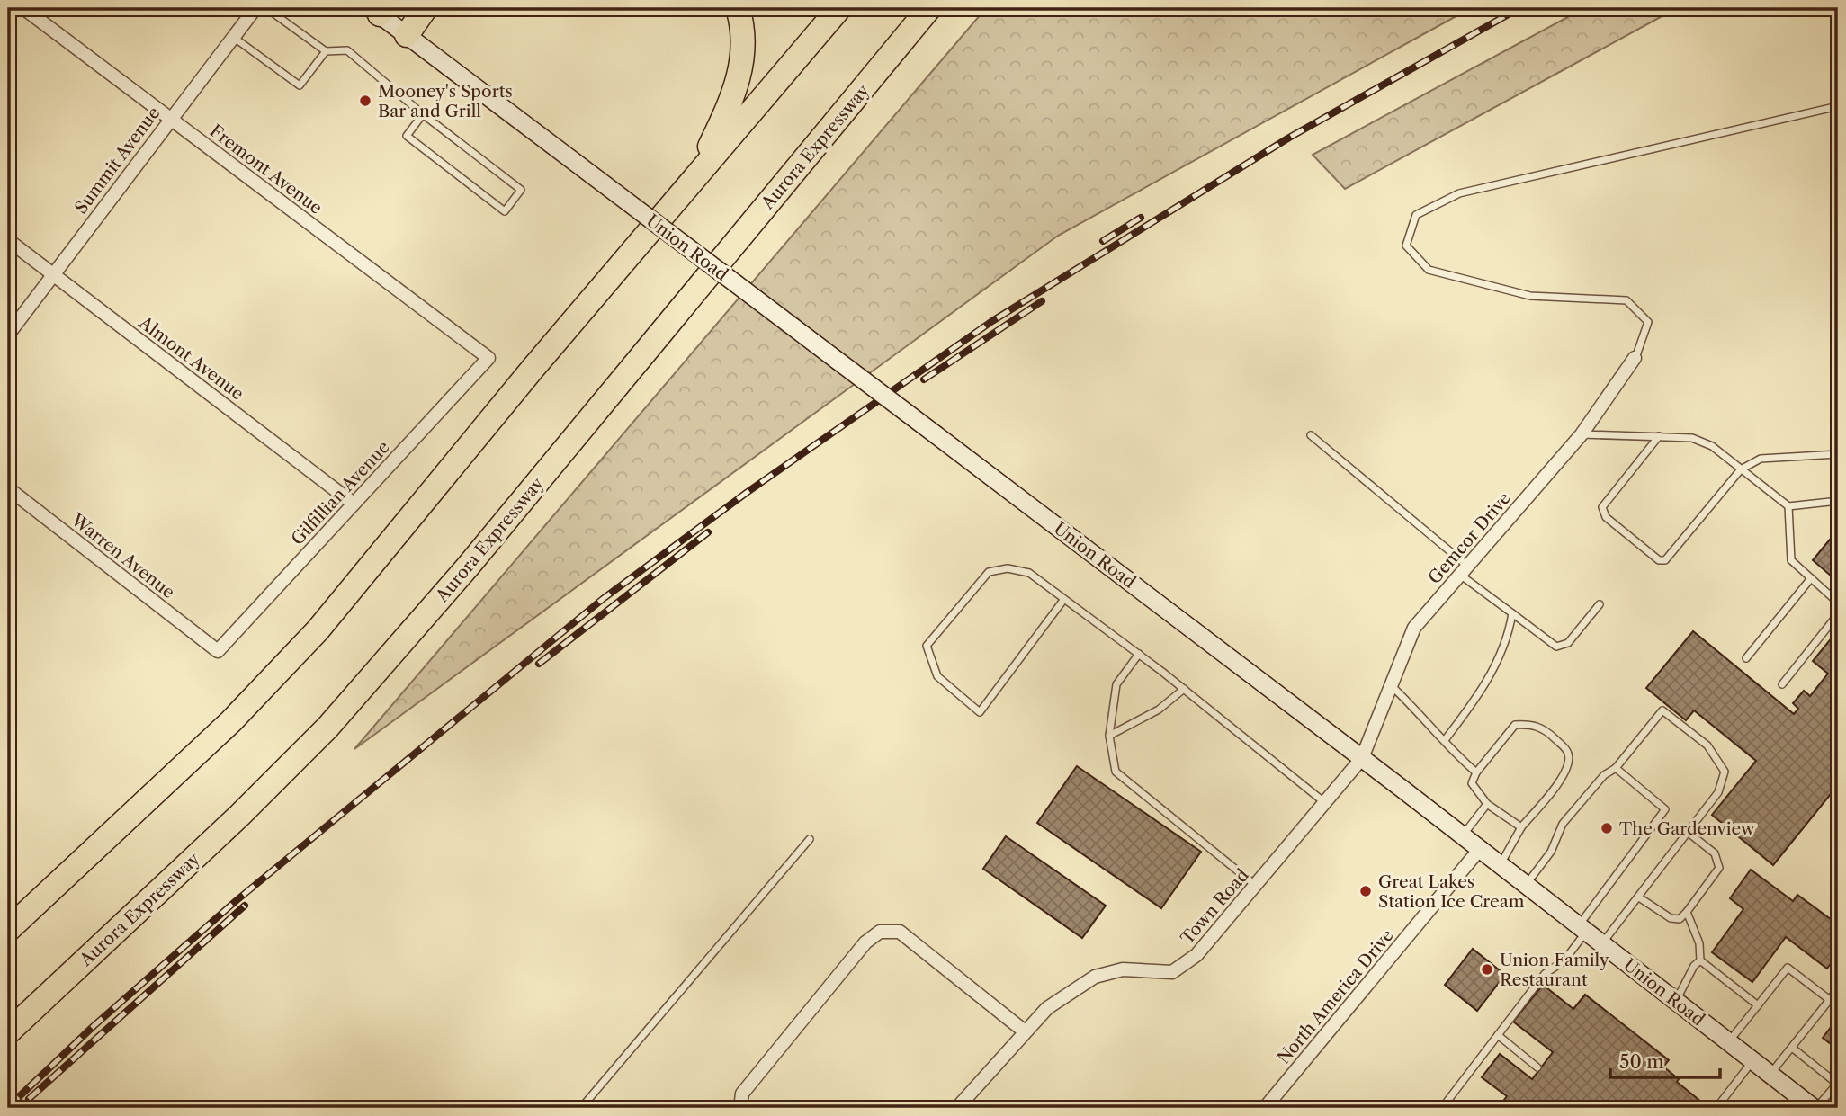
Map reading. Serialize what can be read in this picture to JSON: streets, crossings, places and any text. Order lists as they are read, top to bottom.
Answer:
{
  "streets": {
    "highway": ["Aurora Expressway"],
    "main road": ["Union Road"],
    "street": [
      "Summit Avenue",
      "Fremont Avenue",
      "Almont Avenue",
      "Gilfillian Avenue",
      "Gemcor Drive",
      "Warren Avenue",
      "Town Road",
      "North America Drive"
    ]
  },
  "crossings": [
    ["Summit Avenue", "Fremont Avenue"],
    ["Summit Avenue", "Almont Avenue"],
    ["Fremont Avenue", "Gilfillian Avenue"],
    ["Union Road", "Gemcor Drive"],
    ["Union Road", "Town Road"],
    ["Union Road", "North America Drive"],
    ["Almont Avenue", "Gilfillian Avenue"],
    ["Gilfillian Avenue", "Warren Avenue"],
    ["Gemcor Drive", "Town Road"]
  ],
  "places": [
    "Mooney's Sports Bar and Grill",
    "The Gardenview",
    "Great Lakes Station Ice Cream",
    "Union Family Restaurant"
  ],
  "scale_bar": "50 m"
}
